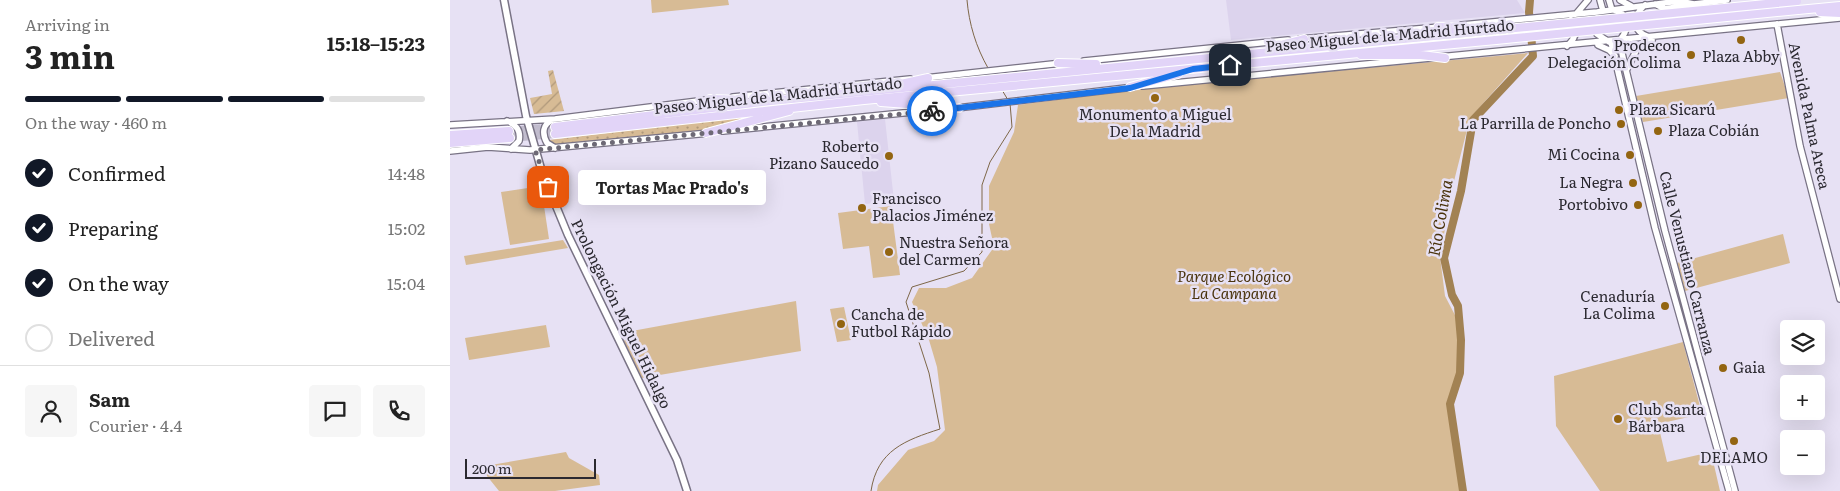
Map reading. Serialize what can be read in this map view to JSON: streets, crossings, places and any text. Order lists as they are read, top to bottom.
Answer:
{
  "streets": {
    "highway": ["Paseo Miguel de la Madrid Hurtado"],
    "main road": ["Prolongación Miguel Hidalgo"],
    "street": ["Avenida Palma Areca", "Calle Venustiano Carranza"]
  },
  "water": ["Río Colima"],
  "parks": ["Parque Ecológico La Campana"],
  "places": [
    "Plaza Abby",
    "Prodecon Delegación Colima",
    "Monumento a Miguel De la Madrid",
    "Plaza Sicarú",
    "La Parrilla de Poncho",
    "Plaza Cobián",
    "Mi Cocina",
    "Roberto Pizano Saucedo",
    "La Negra",
    "Tortas Mac Prado's",
    "Portobivo",
    "Francisco Palacios Jiménez",
    "Nuestra Señora del Carmen",
    "Cenaduría La Colima",
    "Cancha de Futbol Rápido",
    "Gaia",
    "Club Santa Bárbara",
    "DELAMO"
  ],
  "scale_bar": "200 m",
  "page": {
    "heading": ["3 min", "Arriving in", "15:18–15:23"],
    "panel": ["Sam", "Courier · 4.4"],
    "bar": "On the way · 460 m",
    "list": [
      ["Confirmed", "14:48"],
      ["Preparing", "15:02"],
      ["On the way", "15:04"],
      "Delivered"
    ],
    "bubble": "Tortas Mac Prado's",
    "map_buttons": ["+", "−"],
    "scale": "200 m"
  }
}
